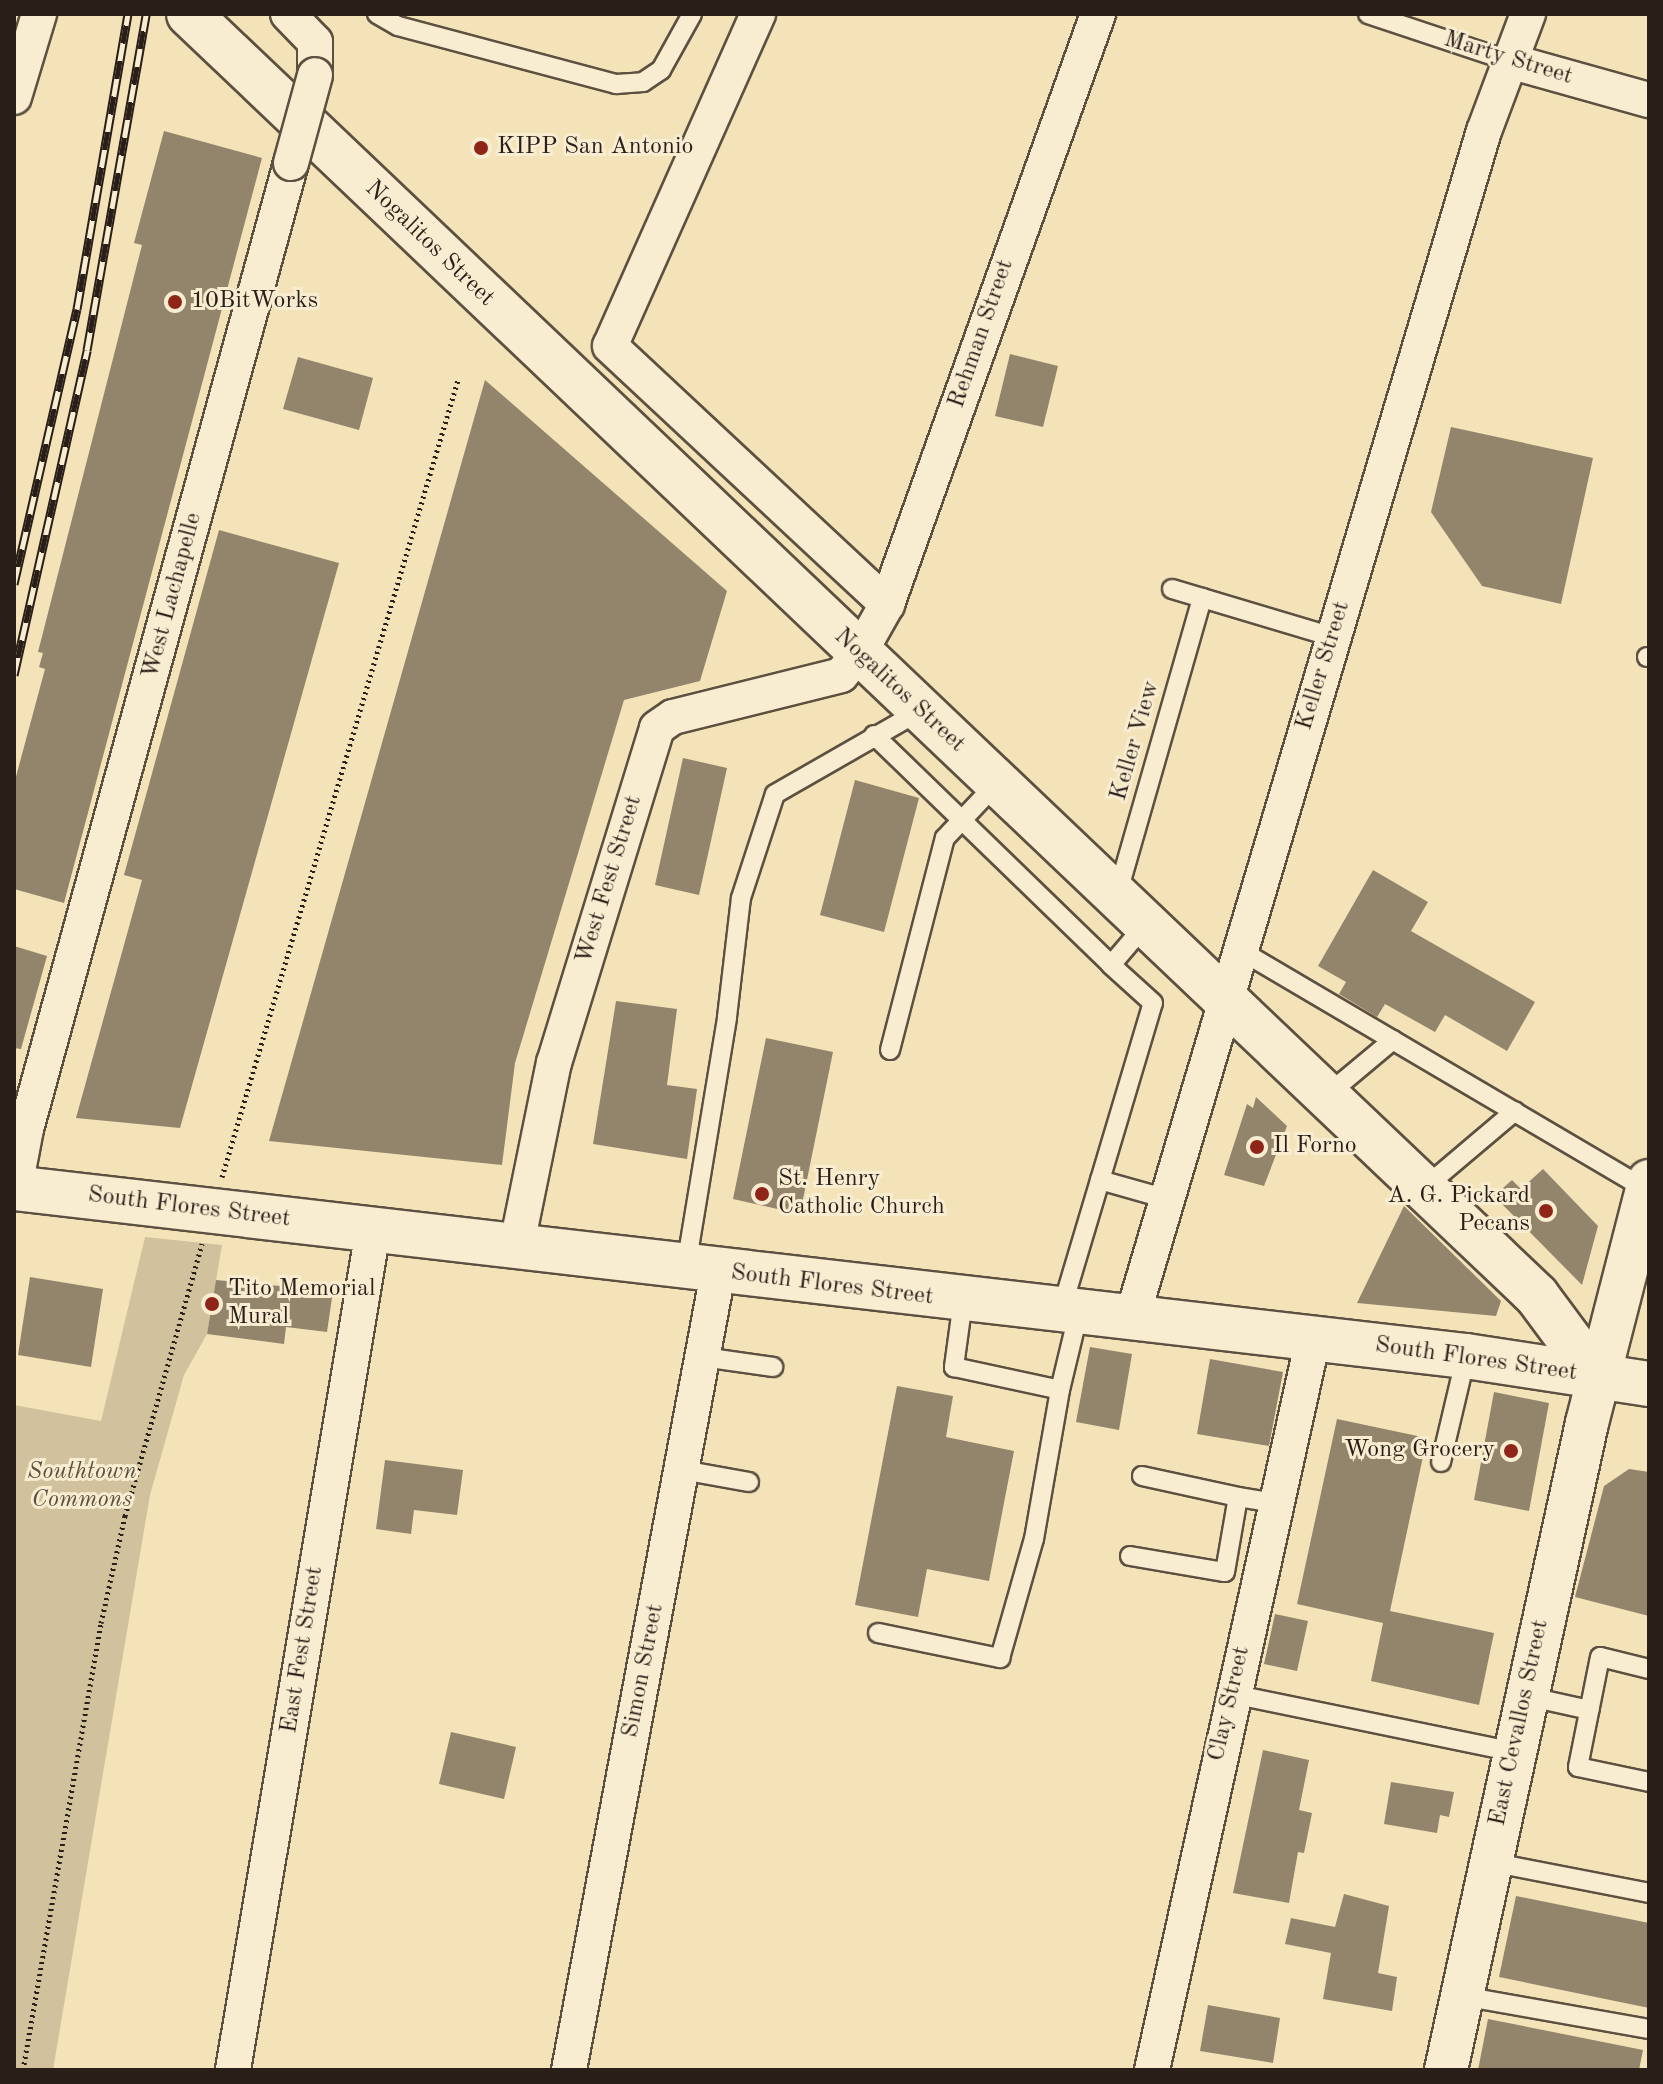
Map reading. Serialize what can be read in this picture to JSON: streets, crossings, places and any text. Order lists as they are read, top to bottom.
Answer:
{
  "streets": {
    "main road": ["Nogalitos Street", "South Flores Street"],
    "street": [
      "Marty Street",
      "Rehman Street",
      "West Lachapelle",
      "Keller Street",
      "West Fest Street",
      "East Fest Street",
      "Simon Street",
      "Clay Street",
      "East Cevallos Street"
    ],
    "lane": ["Keller View"]
  },
  "crossings": [
    ["Marty Street", "Keller Street"],
    ["Nogalitos Street", "Rehman Street"],
    ["Nogalitos Street", "Keller Street"],
    ["Nogalitos Street", "Keller View"],
    ["Nogalitos Street", "West Fest Street"],
    ["Nogalitos Street", "South Flores Street"],
    ["Nogalitos Street", "East Cevallos Street"],
    ["Rehman Street", "West Fest Street"],
    ["West Lachapelle", "South Flores Street"],
    ["Keller Street", "South Flores Street"],
    ["West Fest Street", "South Flores Street"],
    ["South Flores Street", "East Fest Street"],
    ["South Flores Street", "Simon Street"],
    ["South Flores Street", "Clay Street"],
    ["South Flores Street", "East Cevallos Street"]
  ],
  "parks": ["Southtown Commons"],
  "places": [
    "KIPP San Antonio",
    "10BitWorks",
    "Il Forno",
    "St. Henry Catholic Church",
    "A. G. Pickard Pecans",
    "Tito Memorial Mural",
    "Wong Grocery"
  ]
}
